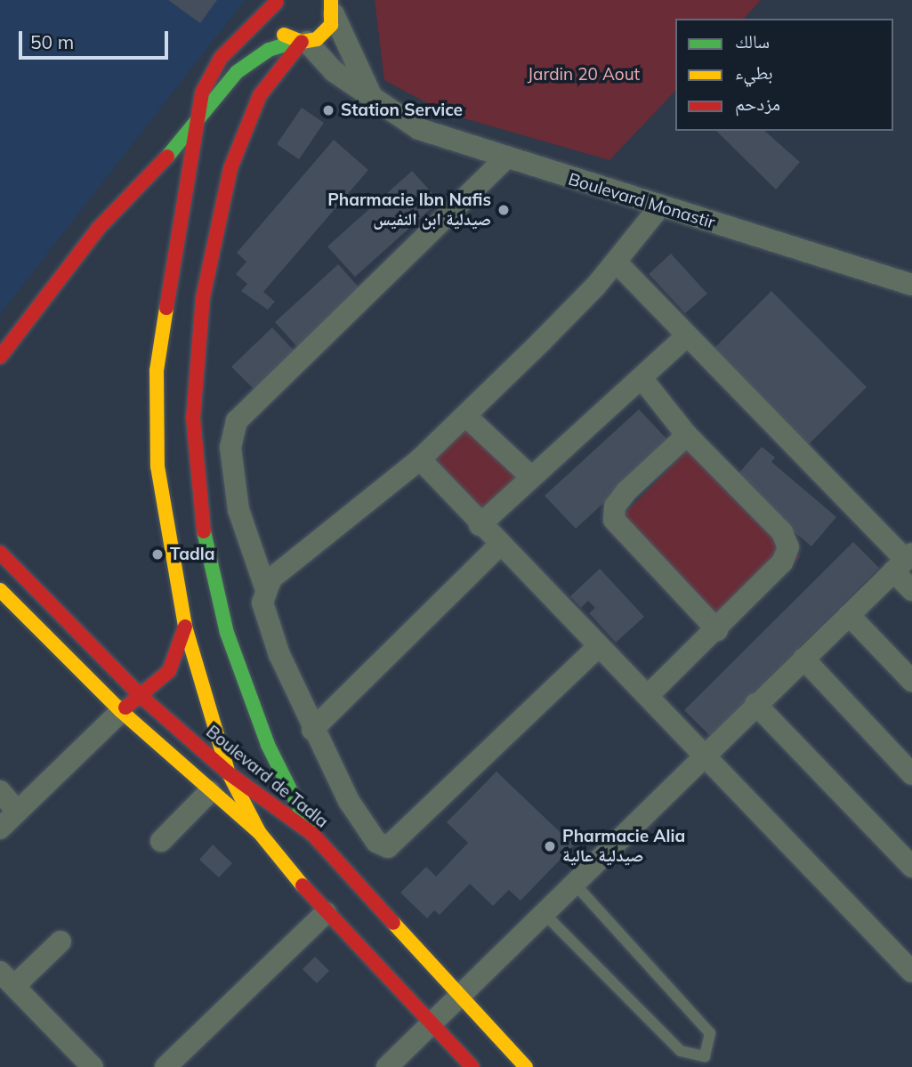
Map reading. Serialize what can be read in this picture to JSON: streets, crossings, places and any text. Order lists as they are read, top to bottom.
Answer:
{
  "streets": {
    "street": ["Boulevard Monastir", "Boulevard de Tadla"]
  },
  "parks": ["Jardin 20 Aout"],
  "places": [
    "Station Service",
    "Pharmacie Ibn Nafis صيدلية ابن النفيس",
    "Tadla",
    "Pharmacie Alia صيدلية عالية"
  ],
  "legend": ["سالك", "بطيء", "مزدحم"],
  "scale_bar": "50 m"
}
